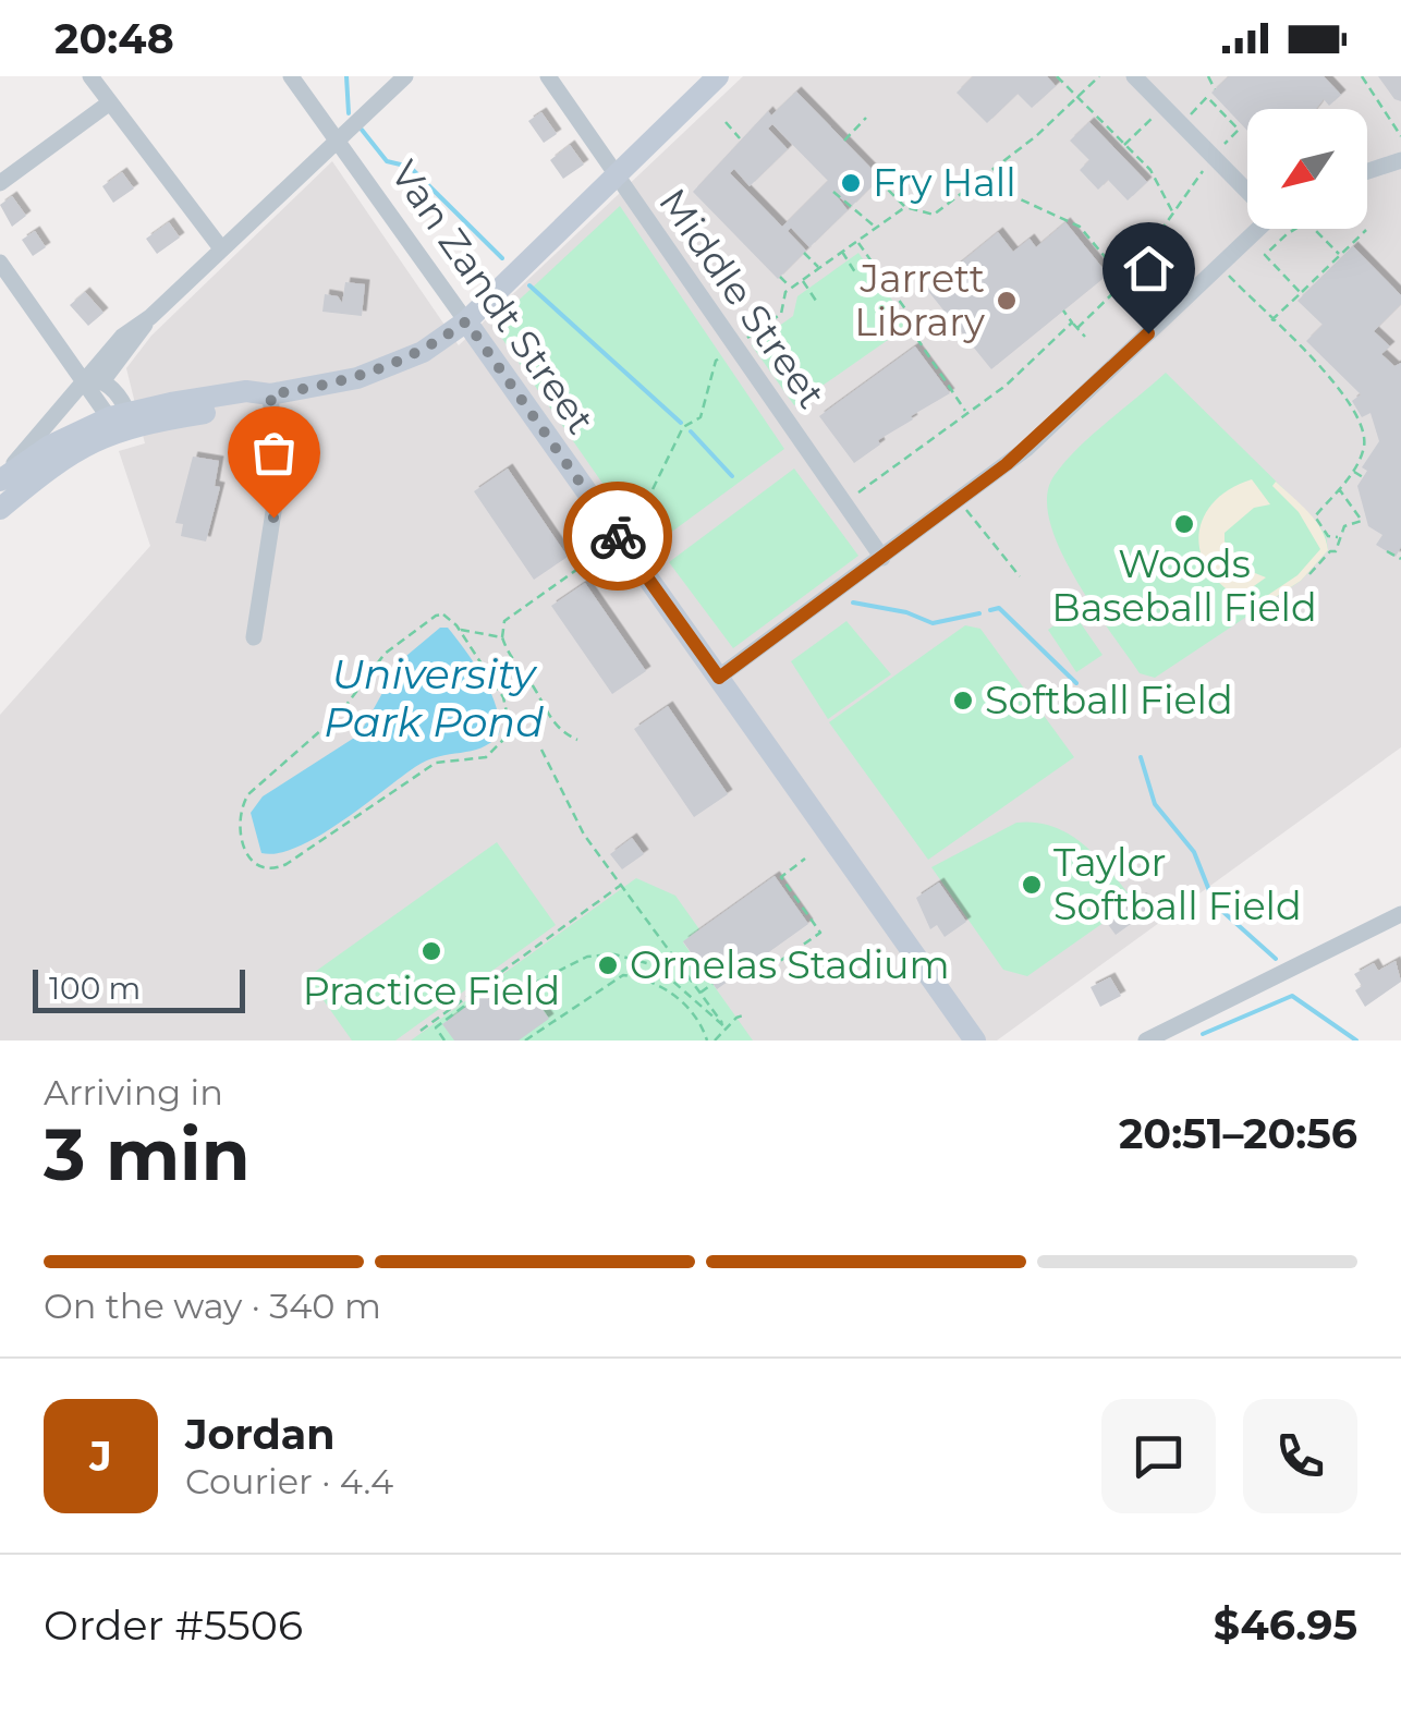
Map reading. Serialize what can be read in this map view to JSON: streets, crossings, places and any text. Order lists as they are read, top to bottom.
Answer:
{
  "streets": {
    "main road": ["Van Zandt Street"],
    "street": ["Middle Street"]
  },
  "water": ["University Park Pond"],
  "places": [
    "Fry Hall",
    "Jarrett Library",
    "Woods Baseball Field",
    "Softball Field",
    "Taylor Softball Field",
    "Practice Field",
    "Ornelas Stadium"
  ],
  "scale_bar": "100 m",
  "north": "bottom left",
  "page": {
    "status": "20:48",
    "scale": "100 m",
    "heading": ["3 min", "Arriving in", "20:51–20:56"],
    "panel": [
      "Jordan",
      "Courier · 4.4",
      "Order #5506",
      "$46.95"
    ],
    "bar": "On the way · 340 m",
    "round": "J"
  }
}
